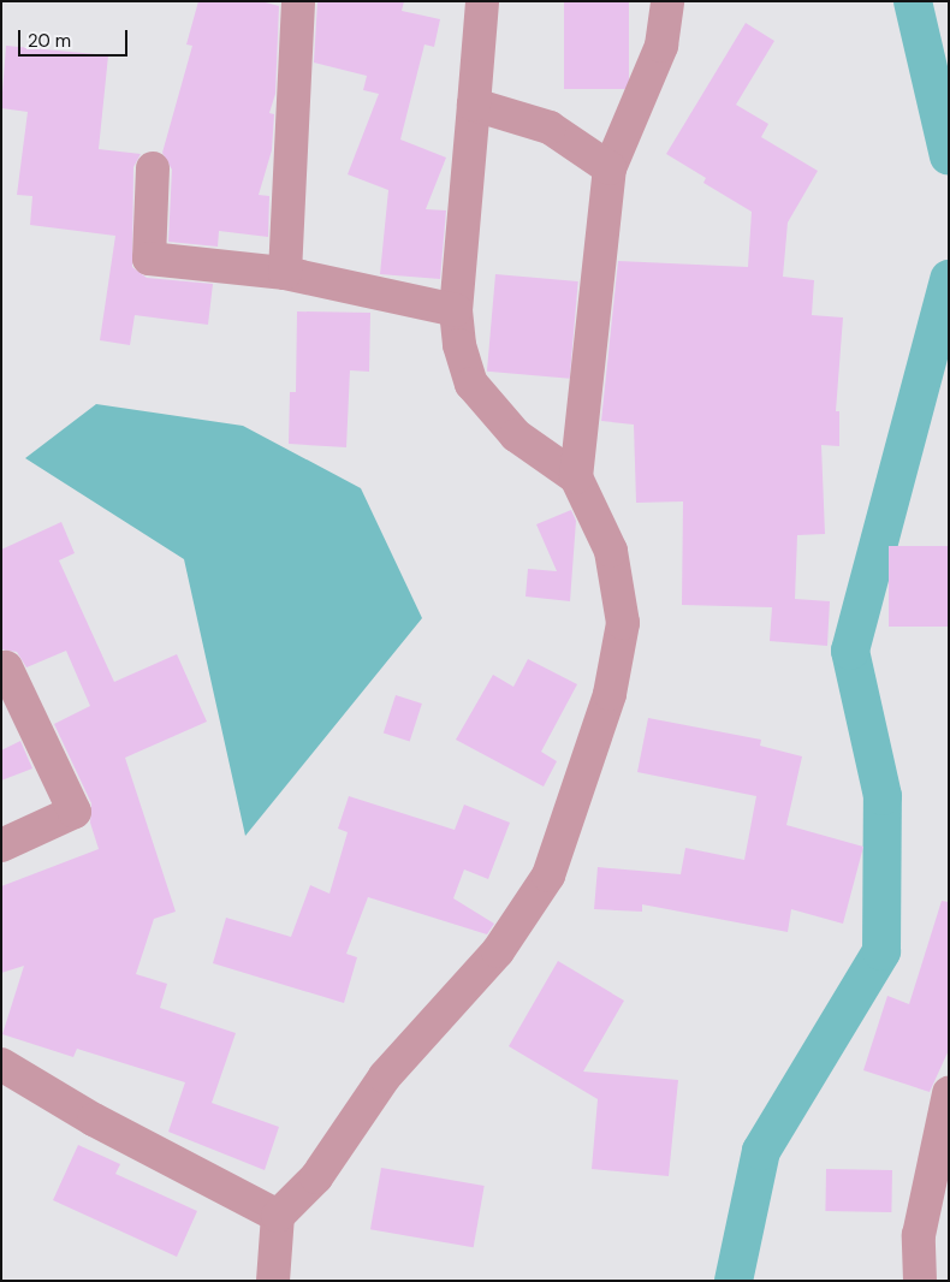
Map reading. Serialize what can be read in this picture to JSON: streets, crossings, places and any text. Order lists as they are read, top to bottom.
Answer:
{
  "scale_bar": "20 m"
}
